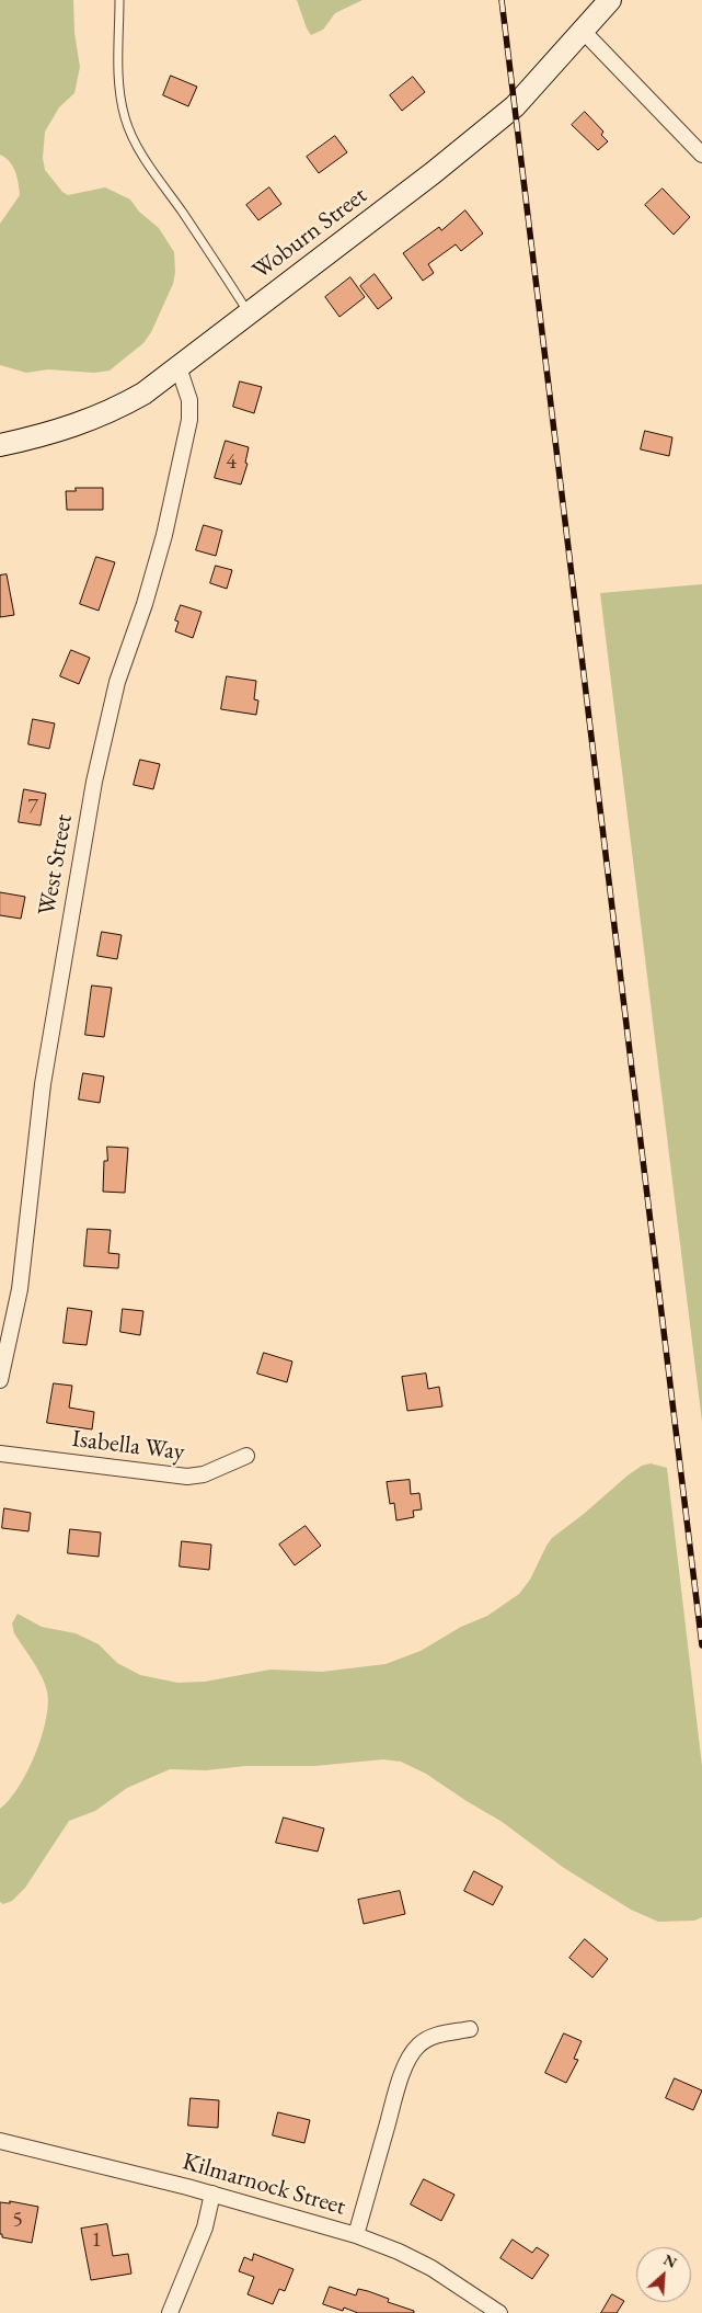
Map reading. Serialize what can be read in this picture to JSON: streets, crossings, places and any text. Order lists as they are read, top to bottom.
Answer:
{
  "streets": {
    "street": [
      "Woburn Street",
      "West Street",
      "Isabella Way",
      "Kilmarnock Street"
    ]
  },
  "crossings": [
    ["Woburn Street", "West Street"]
  ],
  "house_numbers": [
    "4",
    "7",
    "5",
    "1"
  ],
  "north": "top right"
}
